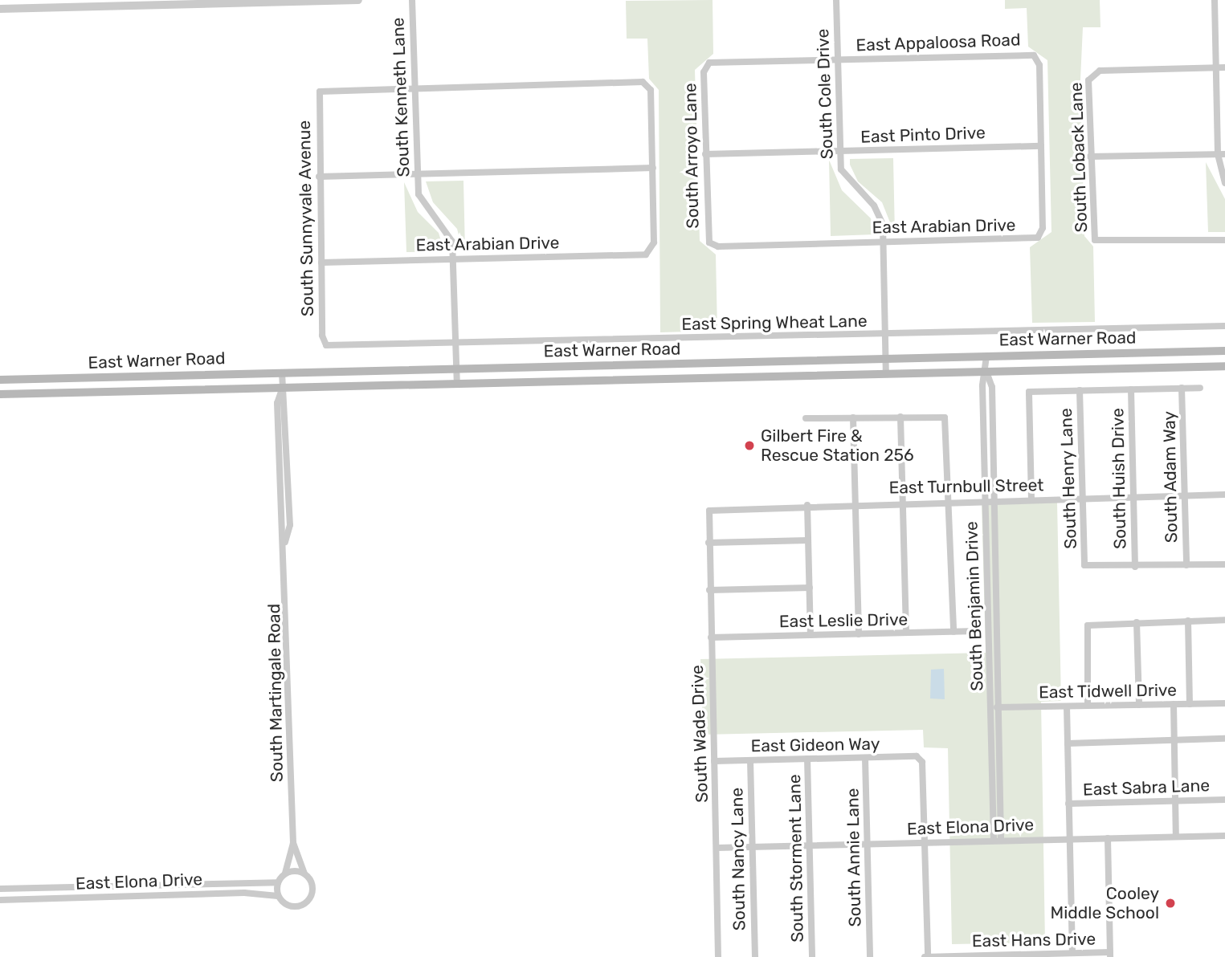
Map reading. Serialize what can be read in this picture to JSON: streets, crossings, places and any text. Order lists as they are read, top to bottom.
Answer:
{
  "streets": {
    "main road": ["East Warner Road"],
    "street": [
      "East Appaloosa Road",
      "South Cole Drive",
      "South Kenneth Lane",
      "East Pinto Drive",
      "South Arroyo Lane",
      "South Loback Lane",
      "South Sunnyvale Avenue",
      "East Arabian Drive",
      "East Spring Wheat Lane",
      "South Adam Way",
      "South Henry Lane",
      "South Huish Drive",
      "East Turnbull Street",
      "South Benjamin Drive",
      "East Leslie Drive",
      "East Tidwell Drive",
      "South Martingale Road",
      "South Wade Drive",
      "East Gideon Way",
      "East Sabra Lane",
      "East Elona Drive",
      "South Annie Lane",
      "South Storment Lane",
      "South Nancy Lane",
      "East Hans Drive"
    ]
  },
  "crossings": [
    ["East Appaloosa Road", "South Cole Drive"],
    ["East Appaloosa Road", "East Pinto Drive"],
    ["East Appaloosa Road", "South Arroyo Lane"],
    ["East Appaloosa Road", "East Arabian Drive"],
    ["South Cole Drive", "East Pinto Drive"],
    ["South Cole Drive", "East Arabian Drive"],
    ["South Cole Drive", "East Spring Wheat Lane"],
    ["South Cole Drive", "East Warner Road"],
    ["South Kenneth Lane", "South Sunnyvale Avenue"],
    ["South Kenneth Lane", "East Arabian Drive"],
    ["South Kenneth Lane", "East Spring Wheat Lane"],
    ["South Kenneth Lane", "East Warner Road"],
    ["East Pinto Drive", "South Arroyo Lane"],
    ["East Pinto Drive", "East Arabian Drive"],
    ["South Arroyo Lane", "East Arabian Drive"],
    ["South Sunnyvale Avenue", "East Arabian Drive"],
    ["South Sunnyvale Avenue", "East Spring Wheat Lane"],
    ["East Warner Road", "South Benjamin Drive"],
    ["East Warner Road", "South Martingale Road"],
    ["South Adam Way", "East Turnbull Street"],
    ["South Henry Lane", "South Huish Drive"],
    ["South Henry Lane", "East Turnbull Street"],
    ["South Huish Drive", "East Turnbull Street"],
    ["East Turnbull Street", "South Benjamin Drive"],
    ["East Turnbull Street", "South Wade Drive"],
    ["South Benjamin Drive", "East Tidwell Drive"],
    ["South Benjamin Drive", "East Elona Drive"],
    ["East Leslie Drive", "South Wade Drive"],
    ["South Martingale Road", "East Elona Drive"],
    ["South Wade Drive", "East Gideon Way"],
    ["South Wade Drive", "East Elona Drive"],
    ["East Gideon Way", "East Elona Drive"],
    ["East Gideon Way", "South Annie Lane"],
    ["East Gideon Way", "South Storment Lane"],
    ["East Gideon Way", "South Nancy Lane"],
    ["East Elona Drive", "South Annie Lane"],
    ["East Elona Drive", "South Storment Lane"],
    ["East Elona Drive", "South Nancy Lane"]
  ],
  "places": ["Gilbert Fire & Rescue Station 256", "Cooley Middle School"]
}
